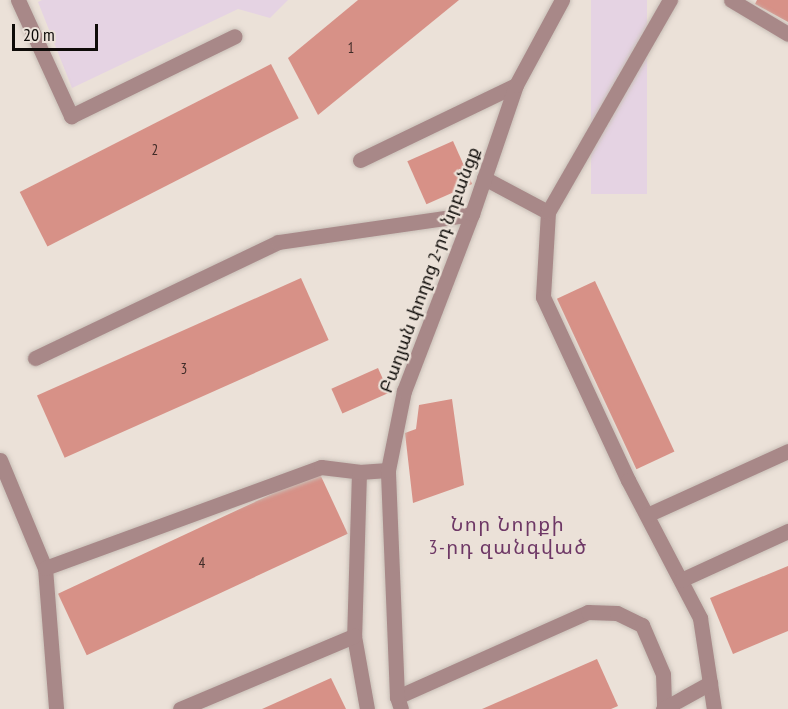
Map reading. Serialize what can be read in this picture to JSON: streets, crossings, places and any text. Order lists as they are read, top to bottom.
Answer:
{
  "streets": {
    "street": ["Բաղյան փողոց 2-րդ նրբանցք"]
  },
  "districts": ["Նոր Նորքի 3-րդ զանգված"],
  "house_numbers": [
    "1",
    "2",
    "3",
    "4"
  ],
  "scale_bar": "20 m"
}
